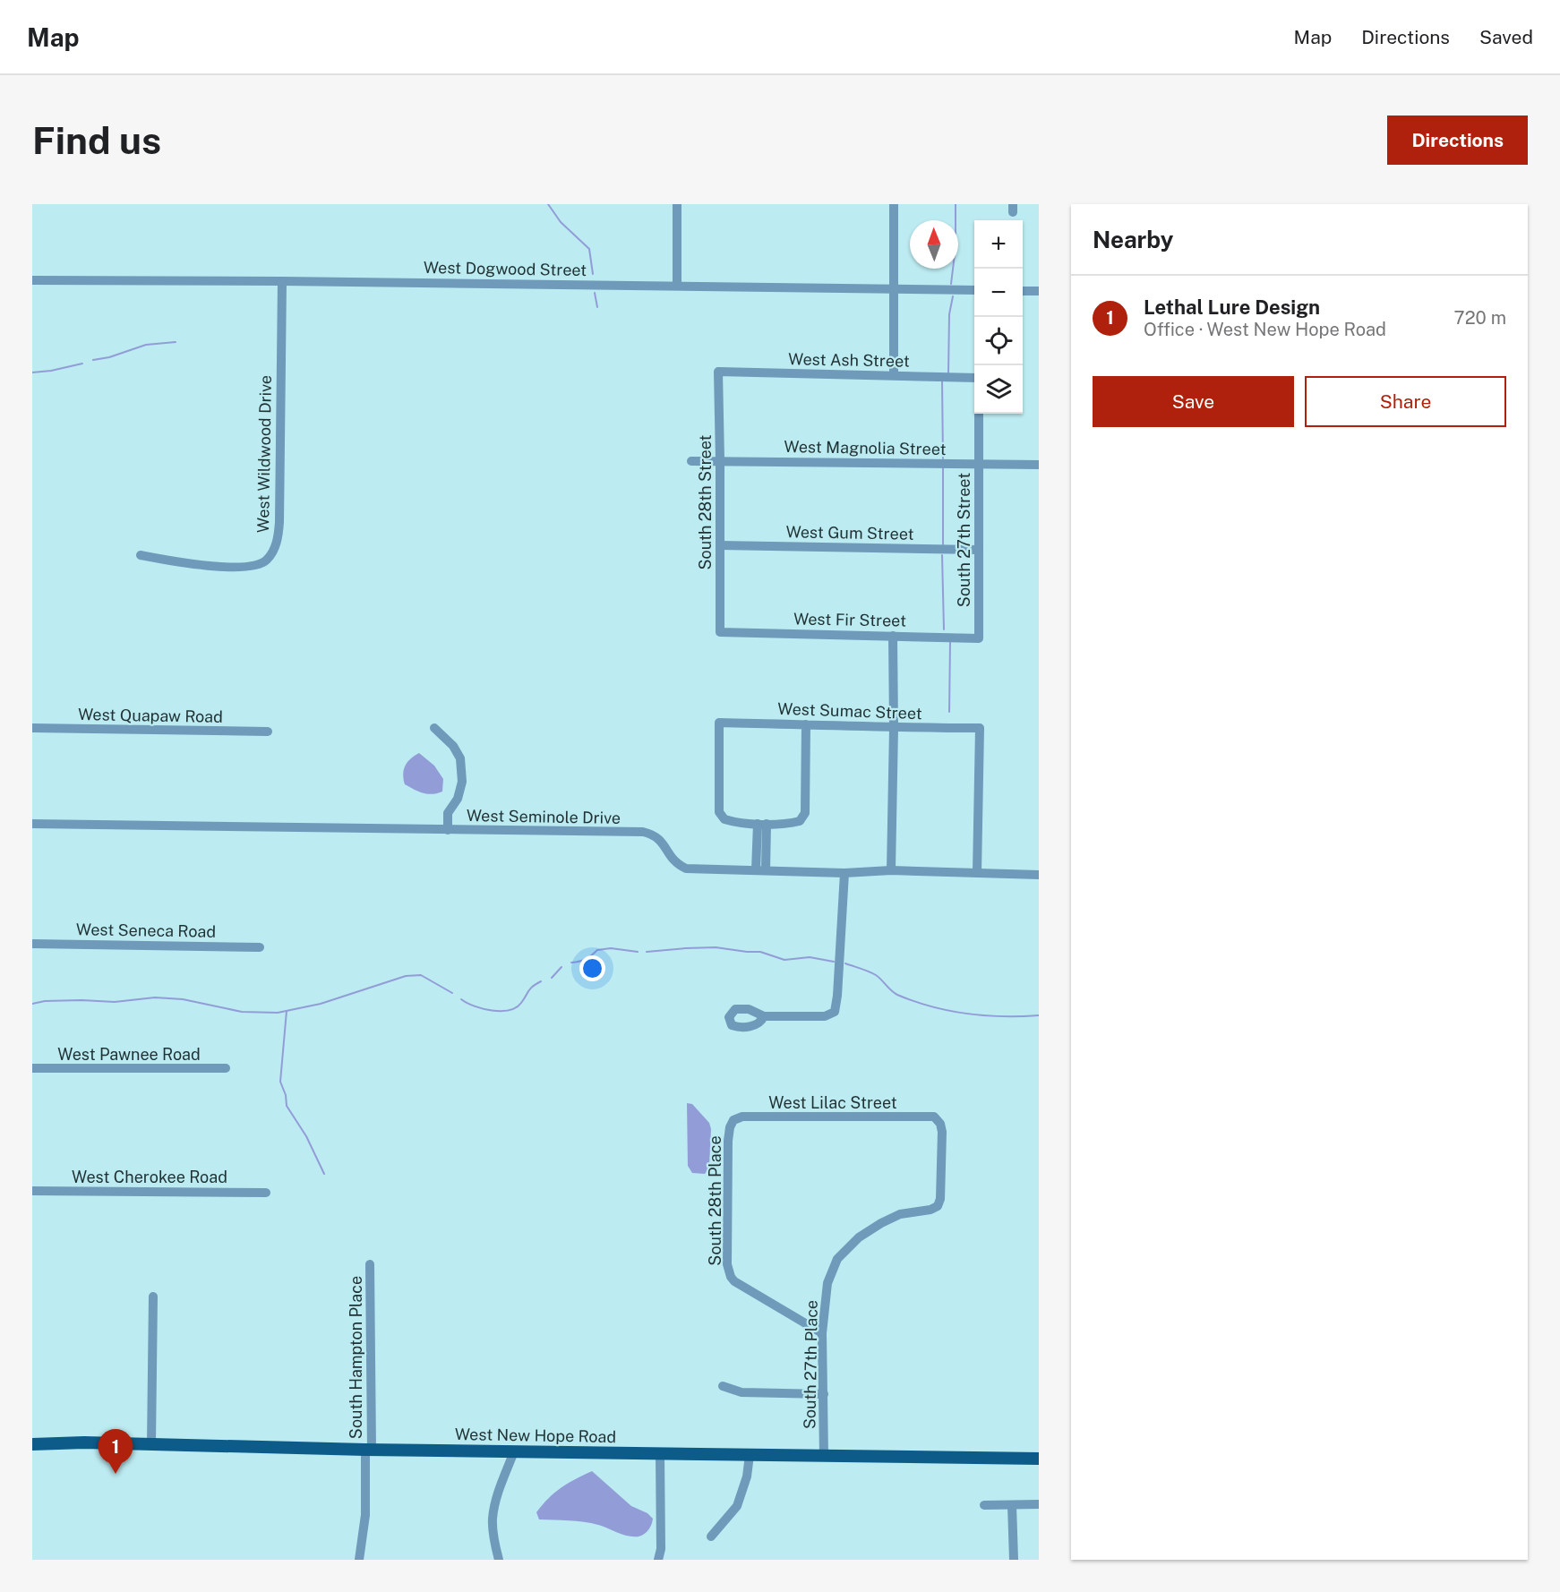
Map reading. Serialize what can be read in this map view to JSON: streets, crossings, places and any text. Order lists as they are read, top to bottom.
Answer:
{
  "streets": {
    "main road": ["West New Hope Road"],
    "street": [
      "West Dogwood Street",
      "West Ash Street",
      "West Magnolia Street",
      "West Wildwood Drive",
      "South 28th Street",
      "West Gum Street",
      "South 27th Street",
      "West Fir Street",
      "West Sumac Street",
      "West Quapaw Road",
      "West Seminole Drive",
      "West Seneca Road",
      "West Pawnee Road",
      "West Lilac Street",
      "West Cherokee Road",
      "South 28th Place",
      "South Hampton Place",
      "South 27th Place"
    ]
  },
  "crossings": [
    ["West Dogwood Street", "West Wildwood Drive"],
    ["West Ash Street", "South 28th Street"],
    ["West Magnolia Street", "South 28th Street"],
    ["West Magnolia Street", "South 27th Street"],
    ["South 28th Street", "West Gum Street"],
    ["South 28th Street", "West Fir Street"],
    ["West Gum Street", "South 27th Street"],
    ["South 27th Street", "West Fir Street"],
    ["West Sumac Street", "West Seminole Drive"],
    ["West Lilac Street", "South 28th Place"],
    ["West Lilac Street", "South 27th Place"],
    ["South 28th Place", "South 27th Place"],
    ["South Hampton Place", "West New Hope Road"],
    ["South 27th Place", "West New Hope Road"]
  ],
  "north": "top",
  "page": {
    "header": "Map",
    "nav": ["Map", "Directions", "Saved"],
    "buttons": [
      "Directions",
      ["Save", "Share"]
    ],
    "title": "Find us",
    "heading": "Nearby",
    "map_buttons": ["+", "−"],
    "list": [
      {
        "mark": "1",
        "name": "Lethal Lure Design",
        "note": "Office · West New Hope Road",
        "value": "720 m"
      }
    ],
    "pins": "1"
  }
}
